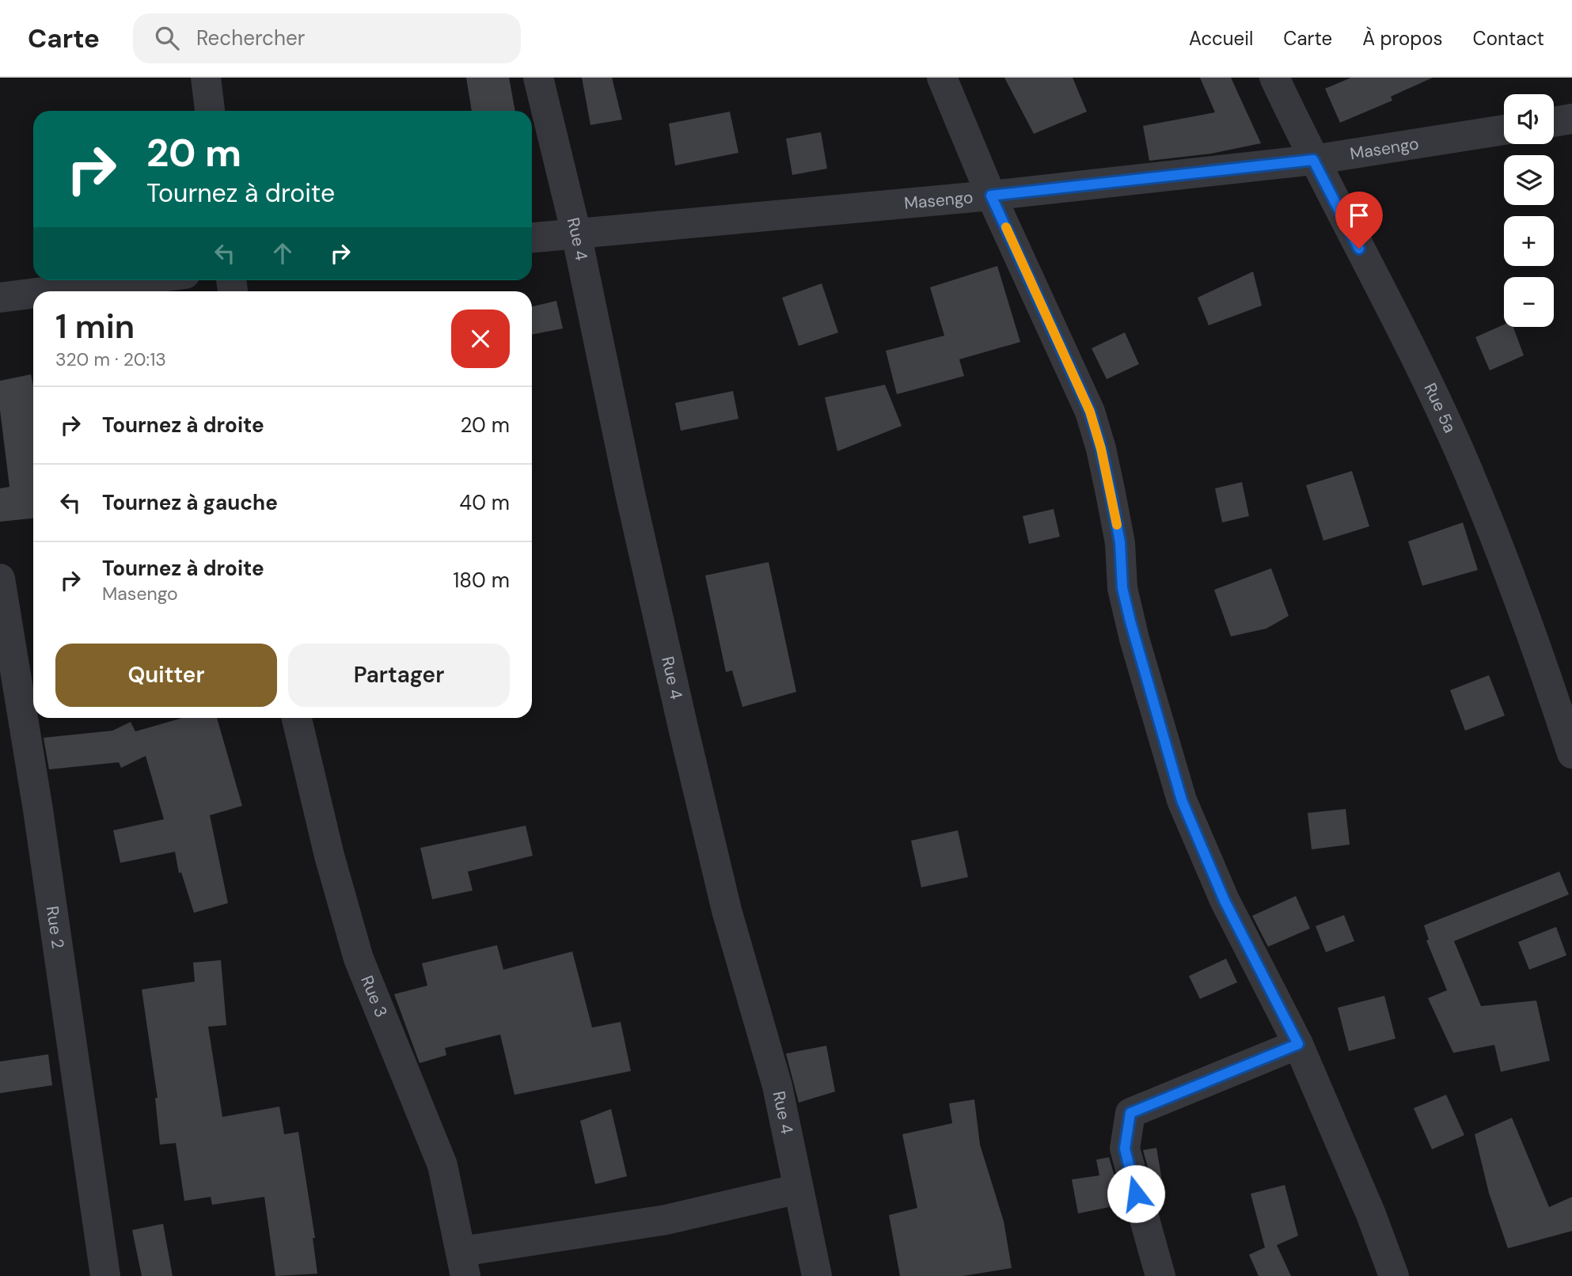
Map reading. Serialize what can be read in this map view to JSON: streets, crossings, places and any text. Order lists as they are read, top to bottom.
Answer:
{
  "streets": {
    "street": [
      "Masengo",
      "Rue 4",
      "Rue 5a",
      "Rue 2",
      "Rue 3"
    ]
  },
  "crossings": [
    ["Masengo", "Rue 4"],
    ["Masengo", "Rue 5a"]
  ],
  "page": {
    "header": "Carte",
    "search": "Rechercher",
    "nav": [
      "Accueil",
      "Carte",
      "À propos",
      "Contact"
    ],
    "map_buttons": ["+", "−"],
    "turn": ["20 m", "Tournez à droite"],
    "heading": ["1 min", "320 m · 20:13"],
    "list": [
      {
        "name": "Tournez à droite",
        "value": "20 m"
      },
      {
        "name": "Tournez à gauche",
        "value": "40 m"
      },
      {
        "name": "Tournez à droite",
        "note": "Masengo",
        "value": "180 m"
      }
    ],
    "buttons": ["Quitter", "Partager"]
  }
}
